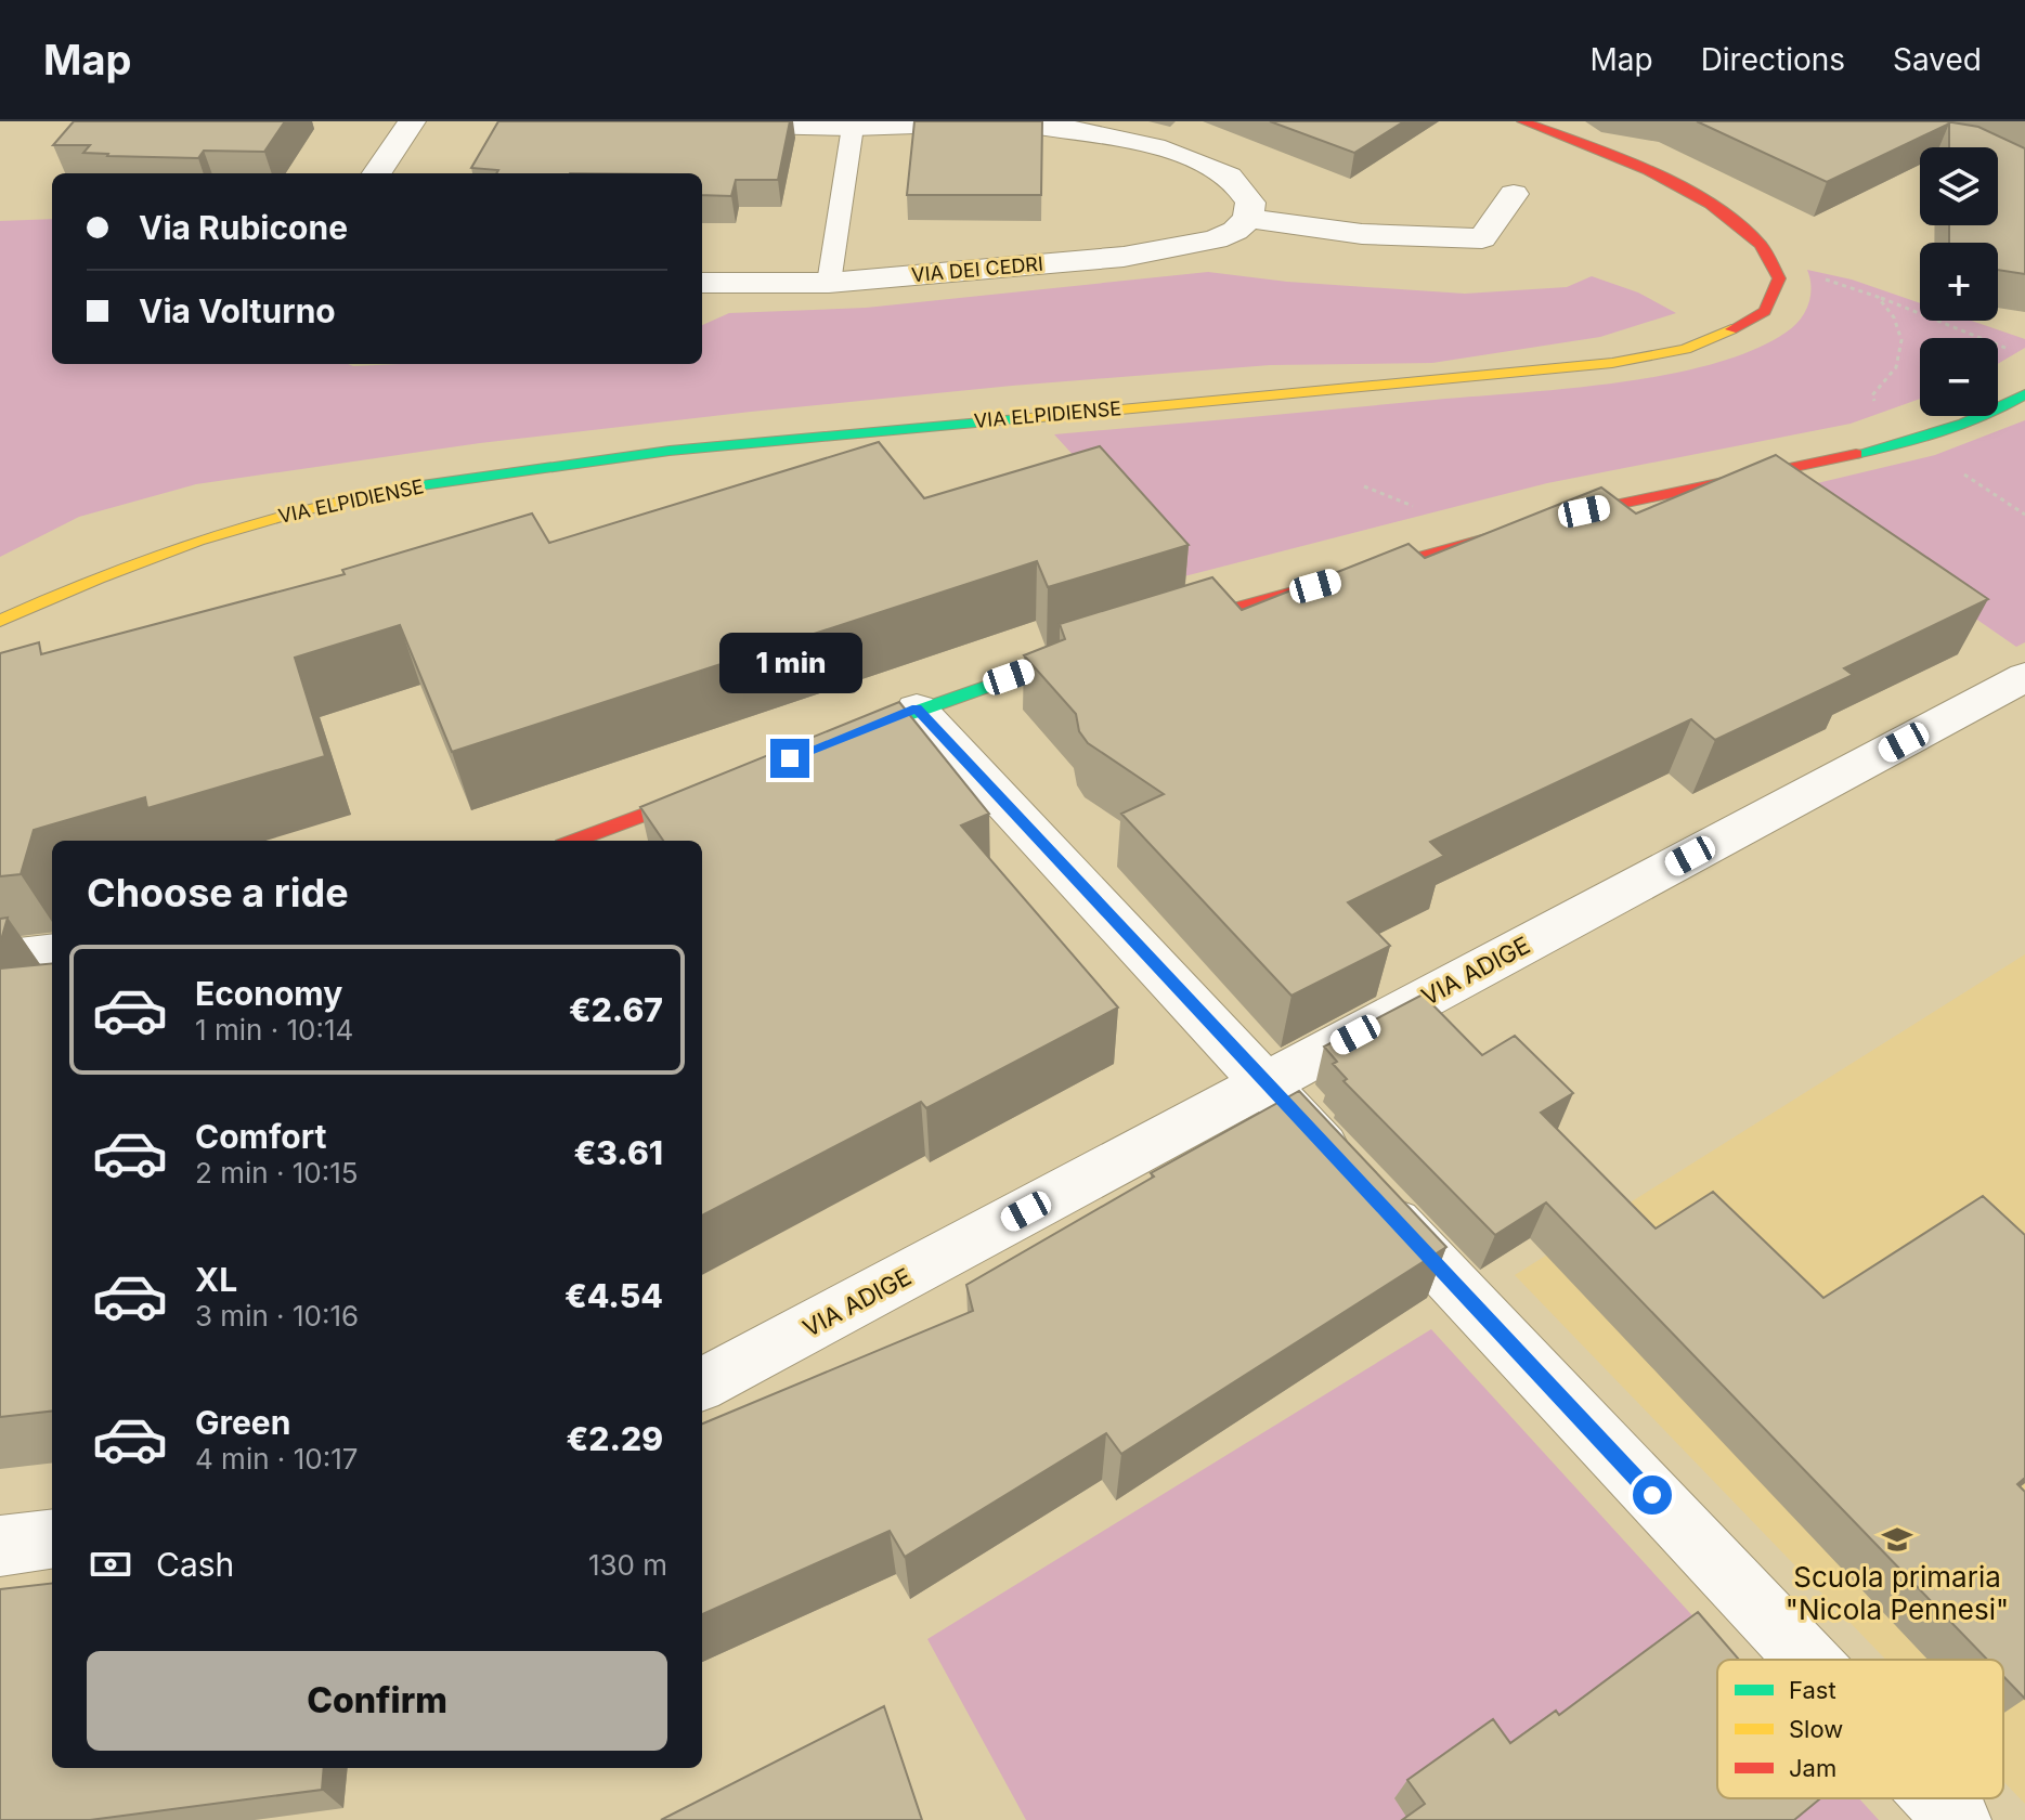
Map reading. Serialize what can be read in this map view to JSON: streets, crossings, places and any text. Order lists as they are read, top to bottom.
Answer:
{
  "streets": {
    "main road": ["VIA ELPIDIENSE"],
    "street": ["VIA DEI CEDRI", "VIA ADIGE"]
  },
  "places": {
    "school or university": ["Scuola primaria \"Nicola Pennesi\""]
  },
  "legend": ["Fast", "Slow", "Jam"],
  "page": {
    "header": "Map",
    "nav": ["Map", "Directions", "Saved"],
    "map_buttons": ["+", "−"],
    "banner": ["Via Rubicone", "Via Volturno"],
    "bubble": "1 min",
    "heading": "Choose a ride",
    "list": [
      {
        "name": "Economy",
        "note": "1 min · 10:14",
        "value": "€2.67"
      },
      {
        "name": "Comfort",
        "note": "2 min · 10:15",
        "value": "€3.61"
      },
      {
        "name": "XL",
        "note": "3 min · 10:16",
        "value": "€4.54"
      },
      {
        "name": "Green",
        "note": "4 min · 10:17",
        "value": "€2.29"
      }
    ],
    "pay": ["Cash", "130 m"],
    "buttons": "Confirm"
  }
}
